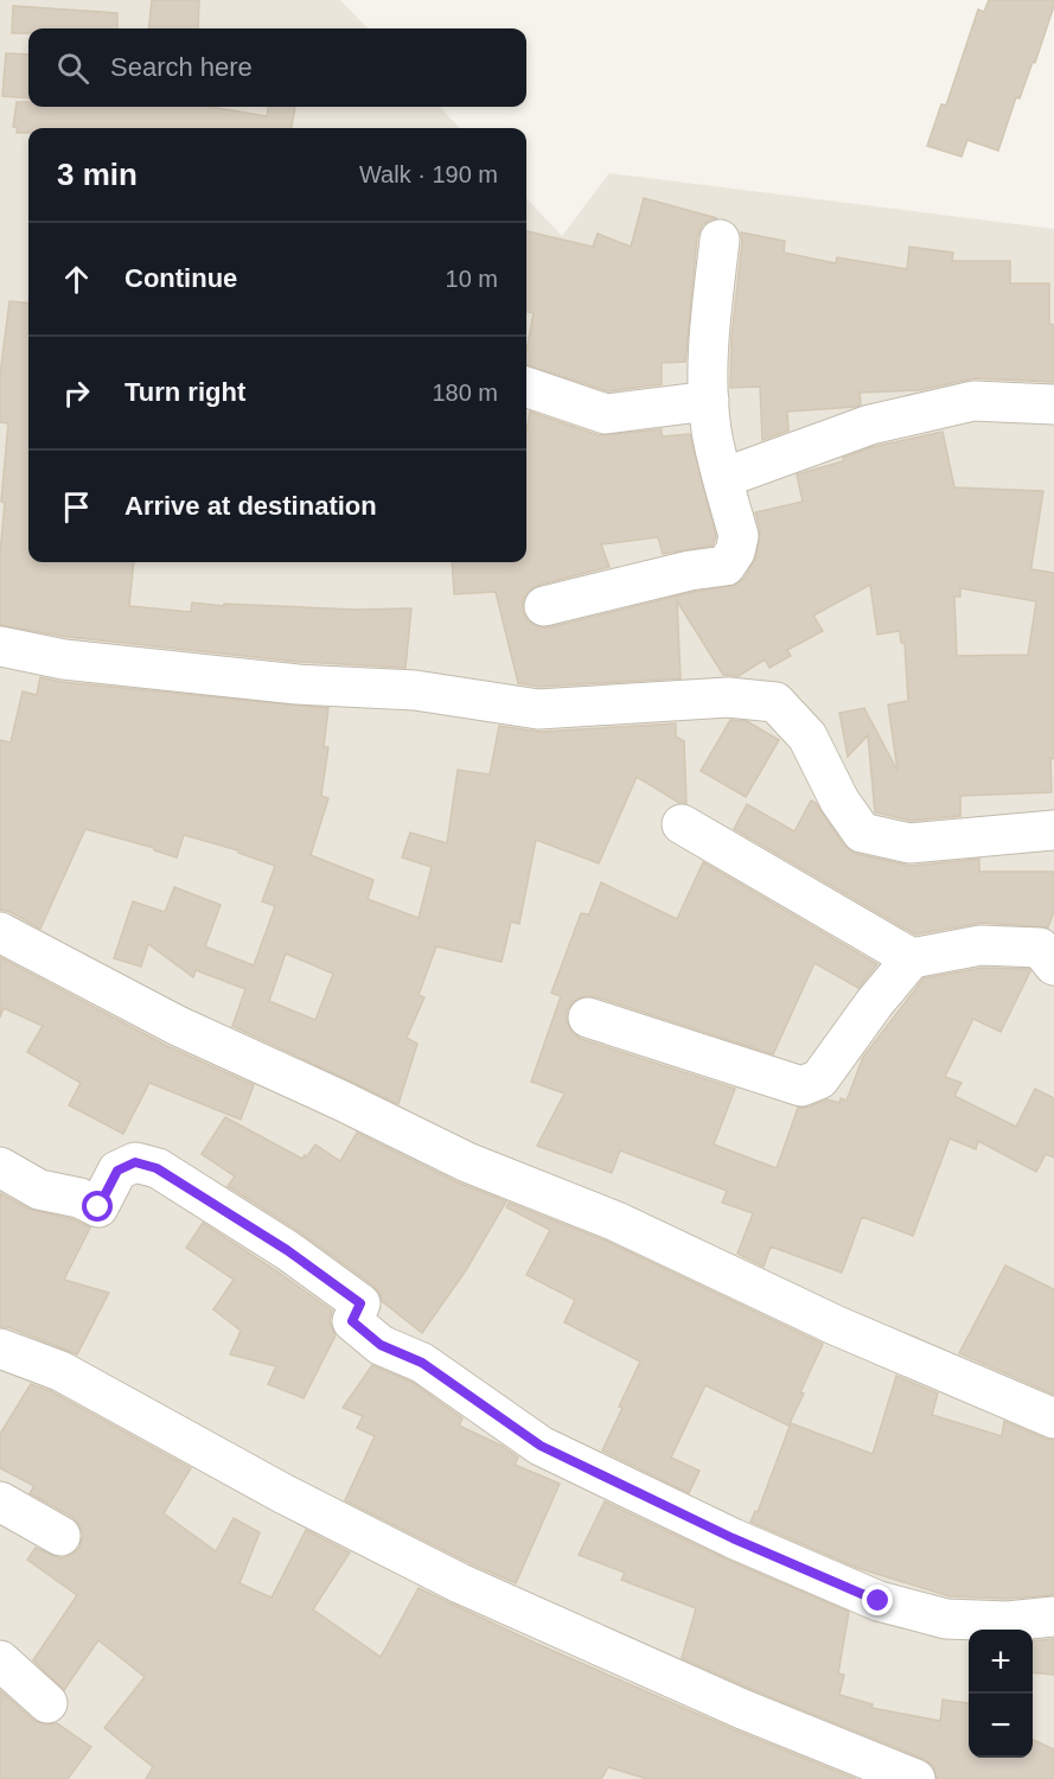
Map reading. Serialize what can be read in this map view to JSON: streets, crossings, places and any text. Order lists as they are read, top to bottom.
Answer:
{
  "page": {
    "search": "Search here",
    "heading": ["3 min", "Walk · 190 m"],
    "list": [
      ["Continue", "10 m"],
      ["Turn right", "180 m"],
      "Arrive at destination"
    ],
    "map_buttons": ["+", "−"]
  }
}
